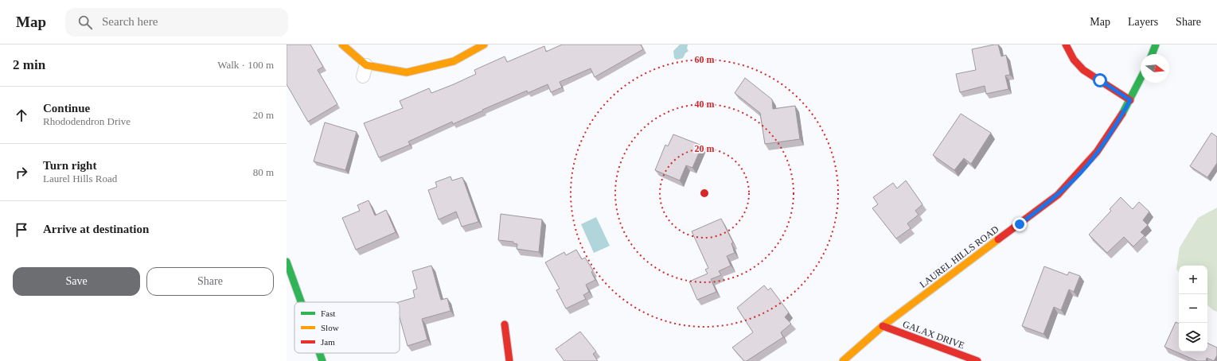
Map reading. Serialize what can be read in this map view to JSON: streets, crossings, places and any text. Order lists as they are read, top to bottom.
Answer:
{
  "streets": {
    "street": ["LAUREL HILLS ROAD", "GALAX DRIVE"]
  },
  "crossings": [
    ["LAUREL HILLS ROAD", "GALAX DRIVE"]
  ],
  "legend": ["Fast", "Slow", "Jam"],
  "north": "right",
  "page": {
    "header": "Map",
    "search": "Search here",
    "nav": ["Map", "Layers", "Share"],
    "heading": ["2 min", "Walk · 100 m"],
    "list": [
      ["Continue", "Rhododendron Drive", "20 m"],
      ["Turn right", "Laurel Hills Road", "80 m"],
      "Arrive at destination"
    ],
    "buttons": ["Save", "Share"],
    "map_buttons": ["+", "−"]
  },
  "rings": ["60 m", "40 m", "20 m"]
}
